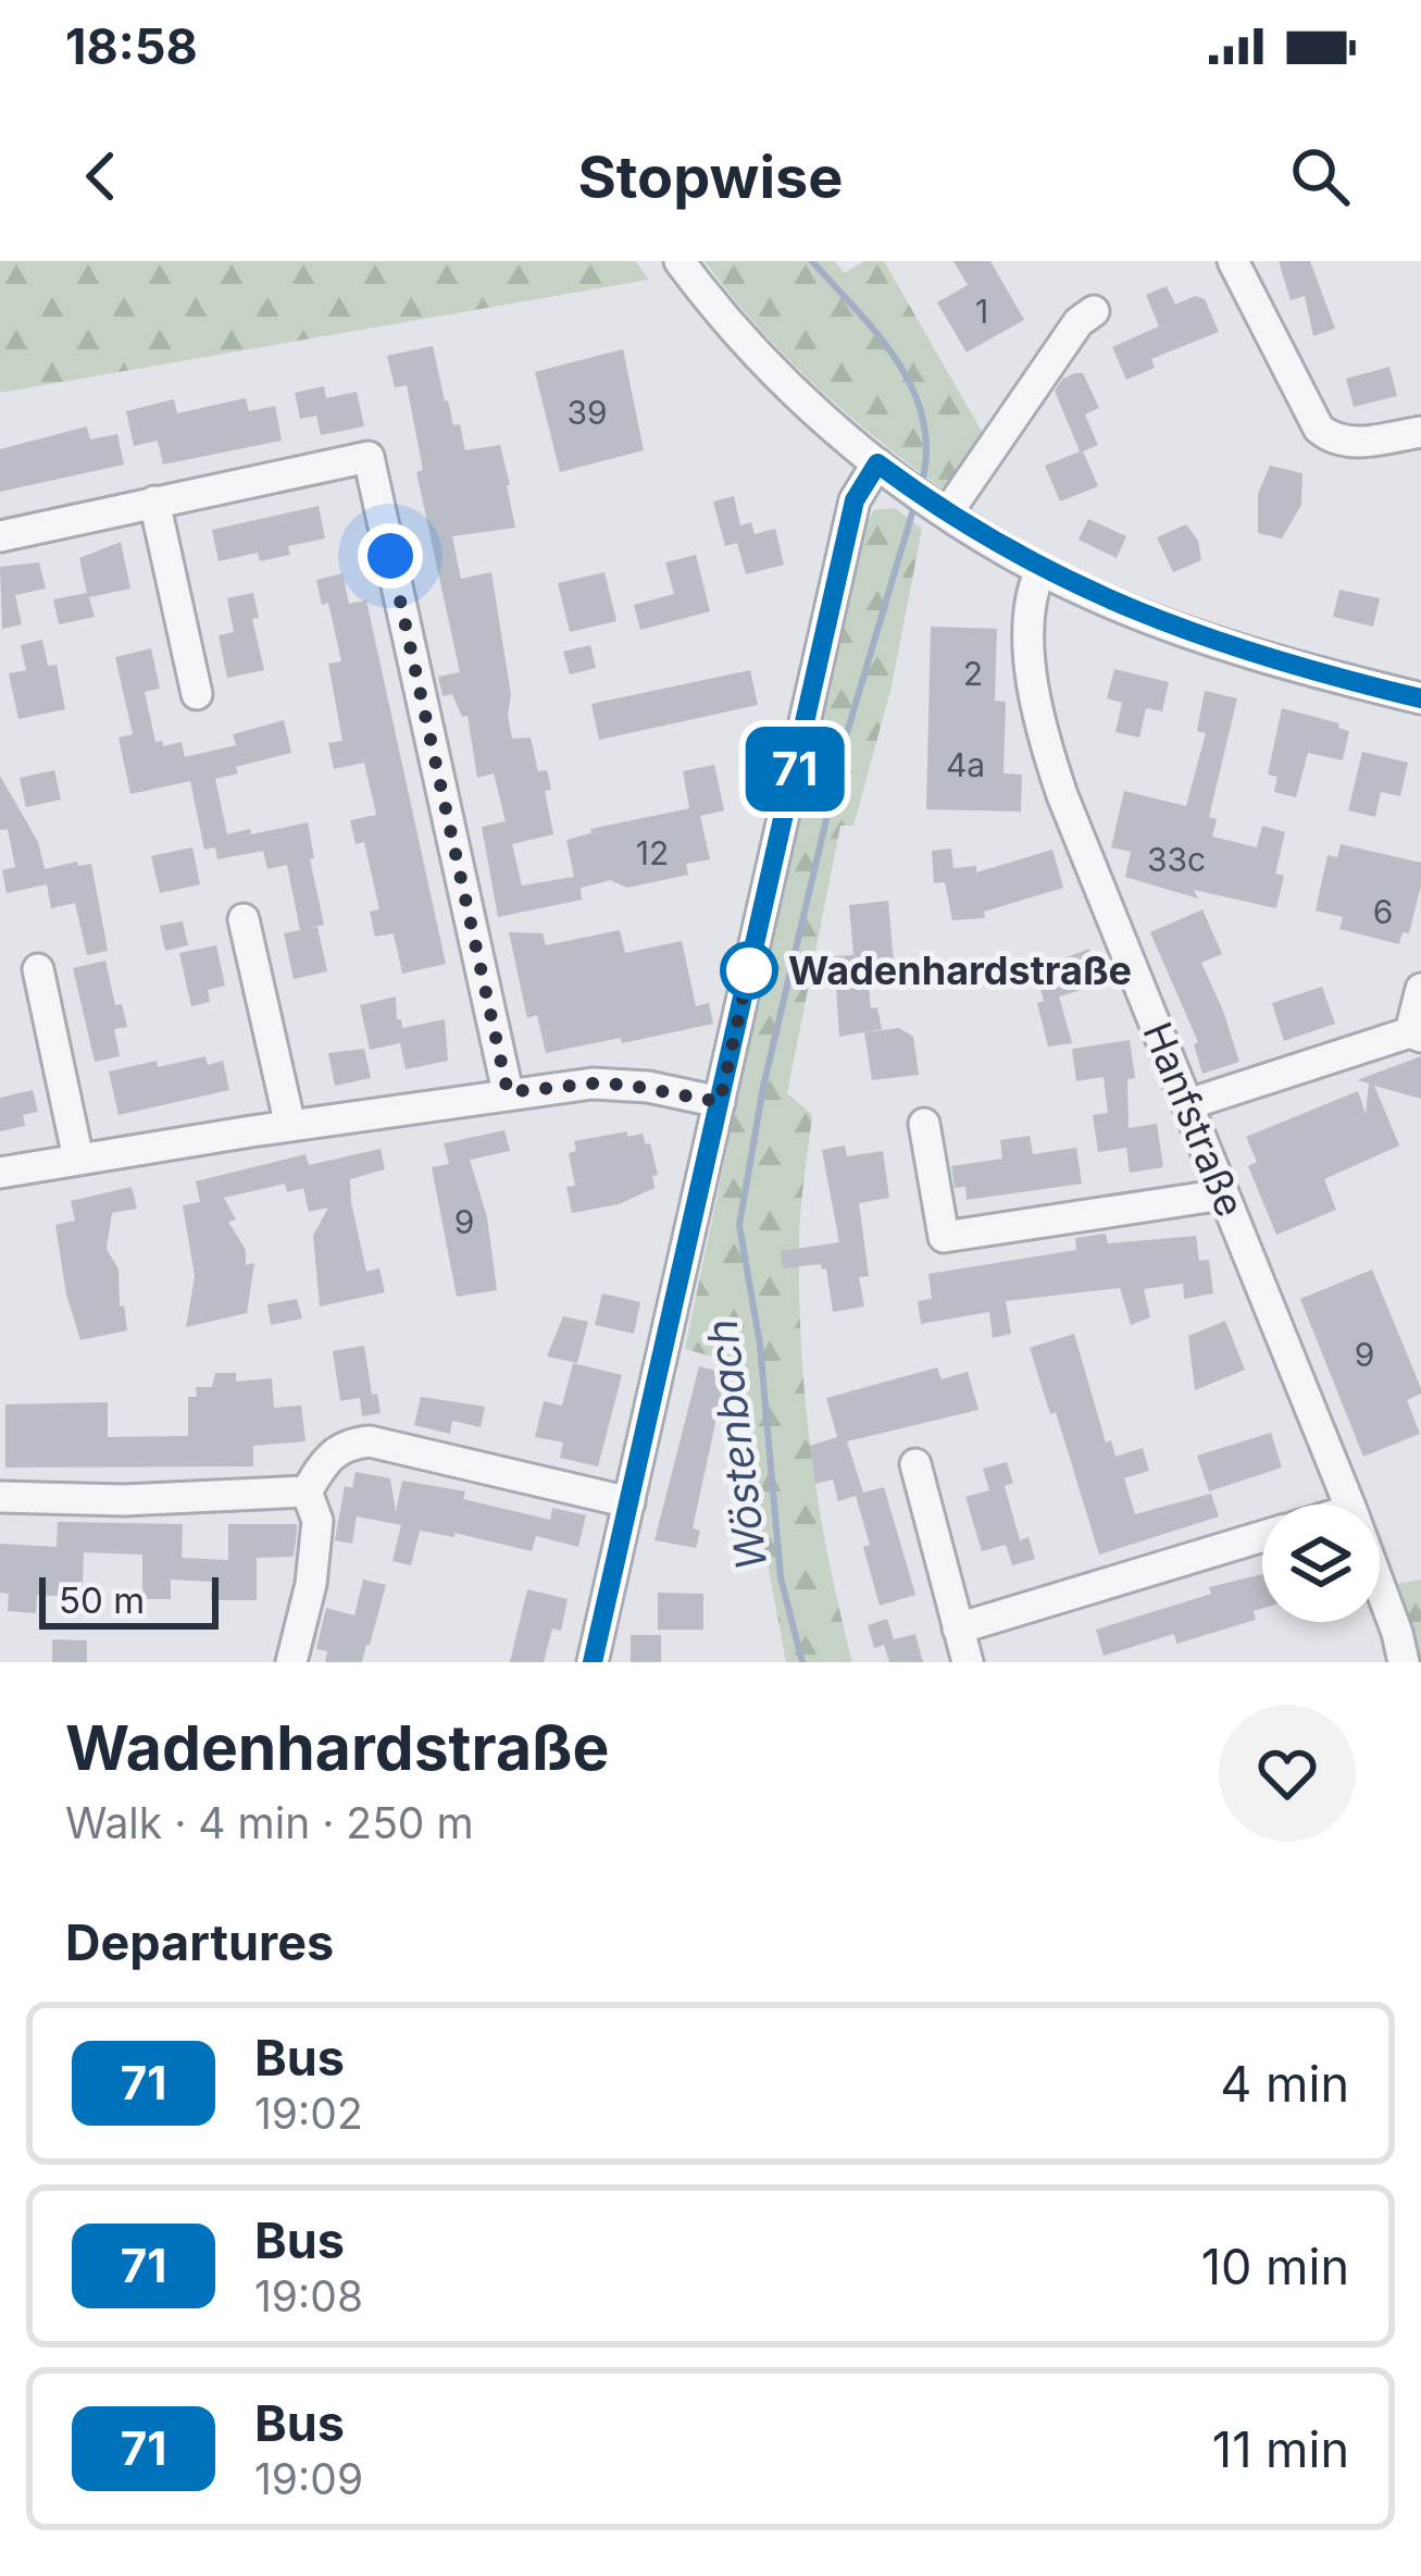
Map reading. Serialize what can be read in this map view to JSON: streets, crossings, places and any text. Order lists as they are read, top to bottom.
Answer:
{
  "streets": {
    "street": ["Hanfstraße"]
  },
  "water": ["Wöstenbach"],
  "places": ["Wadenhardstraße"],
  "lines": ["bus line 71"],
  "house_numbers": [
    "1",
    "39",
    "2",
    "4a",
    "12",
    "33c",
    "6",
    "9",
    "9"
  ],
  "scale_bar": "50 m",
  "page": {
    "status": "18:58",
    "header": "Stopwise",
    "on_map": "71",
    "scale": "50 m",
    "heading": [
      ["Wadenhardstraße", "Walk · 4 min · 250 m"],
      "Departures"
    ],
    "list": [
      {
        "mark": "71",
        "name": "Bus",
        "note": "19:02",
        "value": "4 min"
      },
      {
        "mark": "71",
        "name": "Bus",
        "note": "19:08",
        "value": "10 min"
      },
      {
        "mark": "71",
        "name": "Bus",
        "note": "19:09",
        "value": "11 min"
      }
    ]
  }
}
